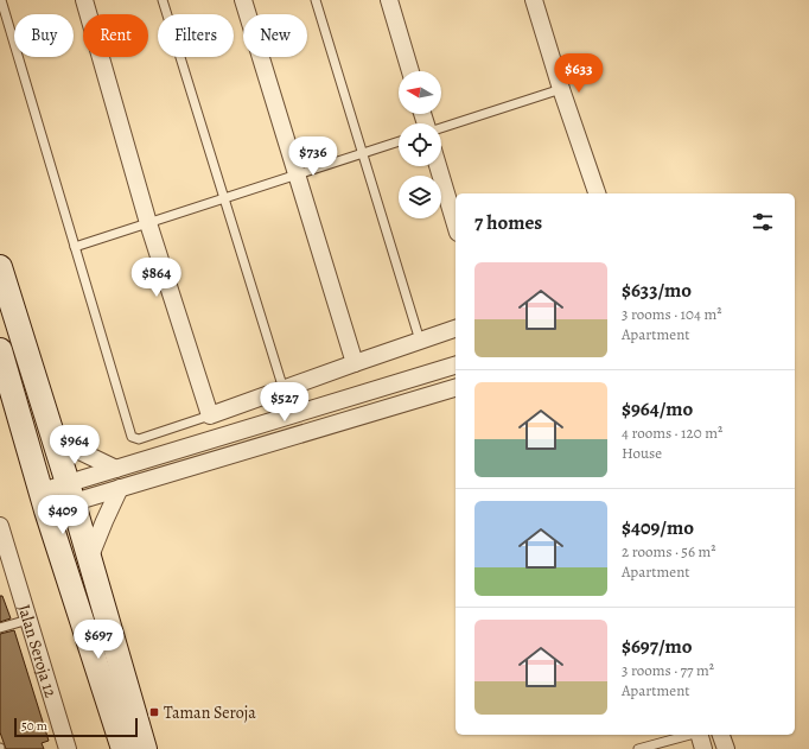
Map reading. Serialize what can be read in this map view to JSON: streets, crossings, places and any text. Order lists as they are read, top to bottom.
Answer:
{
  "streets": {
    "street": ["Jalan Seroja 12"]
  },
  "places": {
    "transit": ["Taman Seroja"]
  },
  "scale_bar": "50 m",
  "north": "left",
  "page": {
    "chip": [
      "Buy",
      "Rent",
      "Filters",
      "New"
    ],
    "price": [
      "$633",
      "$736",
      "$864",
      "$527",
      "$964",
      "$409",
      "$697"
    ],
    "heading": "7 homes",
    "list": [
      {
        "name": "$633/mo",
        "note": "3 rooms · 104 m² · Apartment"
      },
      {
        "name": "$964/mo",
        "note": "4 rooms · 120 m² · House"
      },
      {
        "name": "$409/mo",
        "note": "2 rooms · 56 m² · Apartment"
      },
      {
        "name": "$697/mo",
        "note": "3 rooms · 77 m² · Apartment"
      }
    ],
    "scale": "50 m"
  }
}
